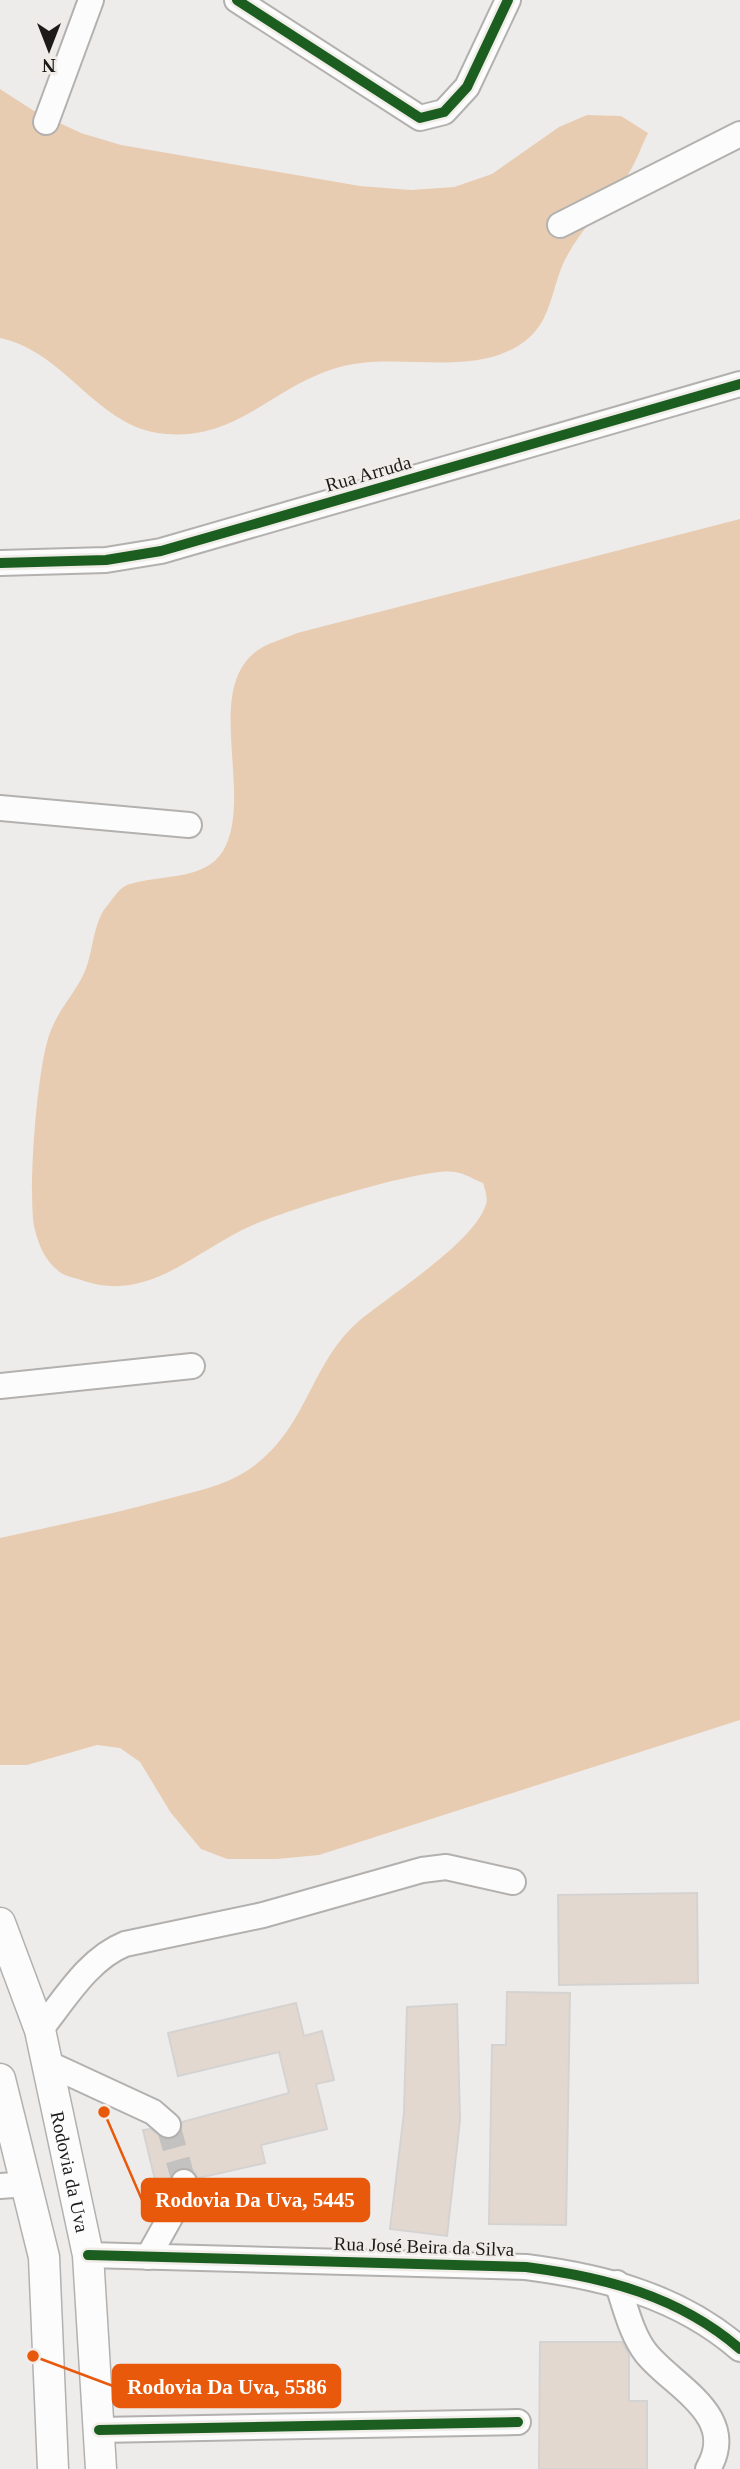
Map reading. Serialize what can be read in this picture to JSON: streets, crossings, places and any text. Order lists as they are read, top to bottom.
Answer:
{
  "streets": {
    "main road": ["Rodovia da Uva"],
    "street": ["Rua Arruda", "Rua José Beira da Silva"]
  },
  "crossings": [
    ["Rodovia da Uva", "Rua José Beira da Silva"]
  ],
  "places": ["Rodovia Da Uva, 5445", "Rodovia Da Uva, 5586"],
  "north": "bottom"
}
